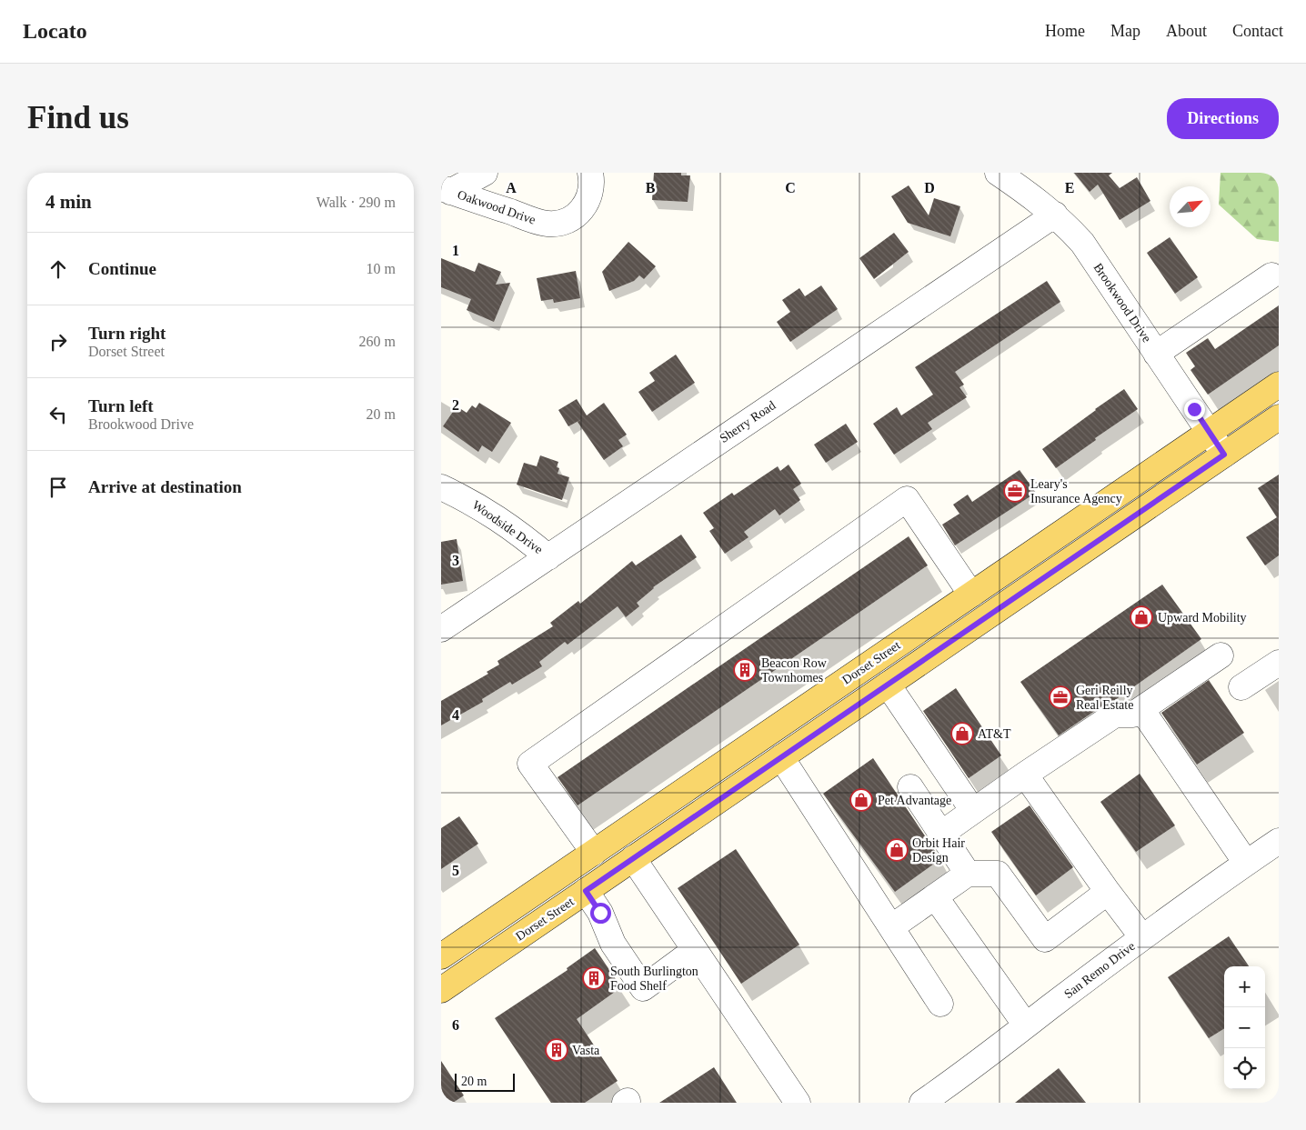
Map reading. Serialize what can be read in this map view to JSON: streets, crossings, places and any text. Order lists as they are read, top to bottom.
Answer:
{
  "streets": {
    "main road": ["Dorset Street"],
    "street": [
      "Oakwood Drive",
      "Brookwood Drive",
      "Sherry Road",
      "Woodside Drive",
      "San Remo Drive"
    ]
  },
  "crossings": [
    ["Brookwood Drive", "Sherry Road"],
    ["Brookwood Drive", "Dorset Street"],
    ["Sherry Road", "Woodside Drive"]
  ],
  "places": {
    "office": ["Leary's Insurance Agency", "Geri Reilly Real Estate"],
    "shop": [
      "Upward Mobility",
      "AT&T",
      "Pet Advantage",
      "Orbit Hair Design"
    ],
    "building": ["Beacon Row Townhomes", "South Burlington Food Shelf", "Vasta"]
  },
  "scale_bar": "20 m",
  "north": "top right",
  "page": {
    "header": "Locato",
    "nav": [
      "Home",
      "Map",
      "About",
      "Contact"
    ],
    "buttons": "Directions",
    "title": "Find us",
    "heading": ["4 min", "Walk · 290 m"],
    "list": [
      ["Continue", "10 m"],
      ["Turn right", "Dorset Street", "260 m"],
      ["Turn left", "Brookwood Drive", "20 m"],
      "Arrive at destination"
    ],
    "map_buttons": ["+", "−"],
    "scale": "20 m"
  },
  "grid": {
    "columns": [
      "A",
      "B",
      "C",
      "D",
      "E"
    ],
    "rows": [
      "1",
      "2",
      "3",
      "4",
      "5",
      "6"
    ]
  }
}
